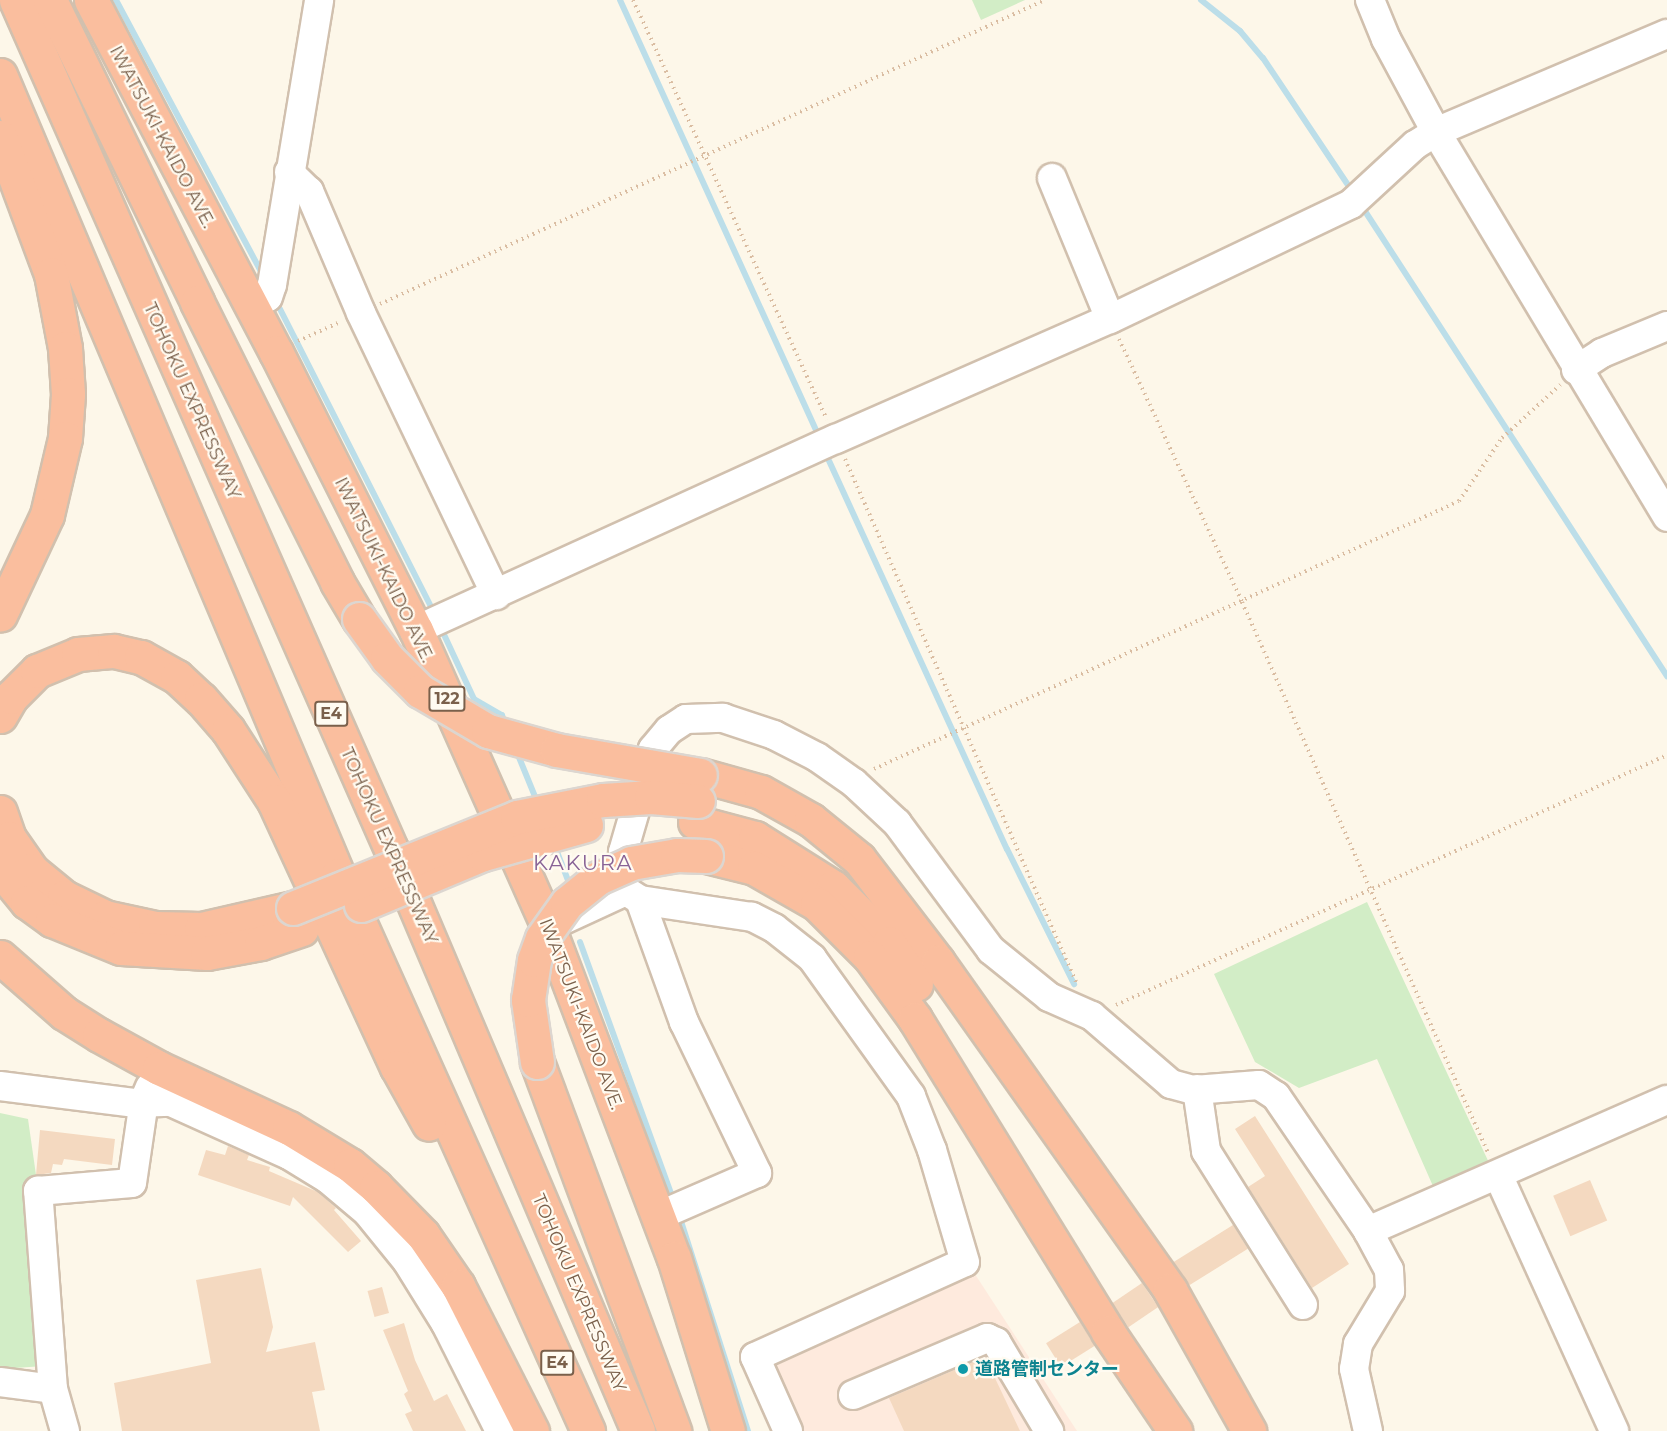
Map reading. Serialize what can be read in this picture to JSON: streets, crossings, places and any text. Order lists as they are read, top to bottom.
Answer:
{
  "streets": {
    "highway": [
      "IWATSUKI-KAIDO AVE.",
      "TOHOKU EXPRESSWAY",
      "122",
      "E4"
    ]
  },
  "districts": ["KAKURA"],
  "places": ["道路管制センター"]
}
